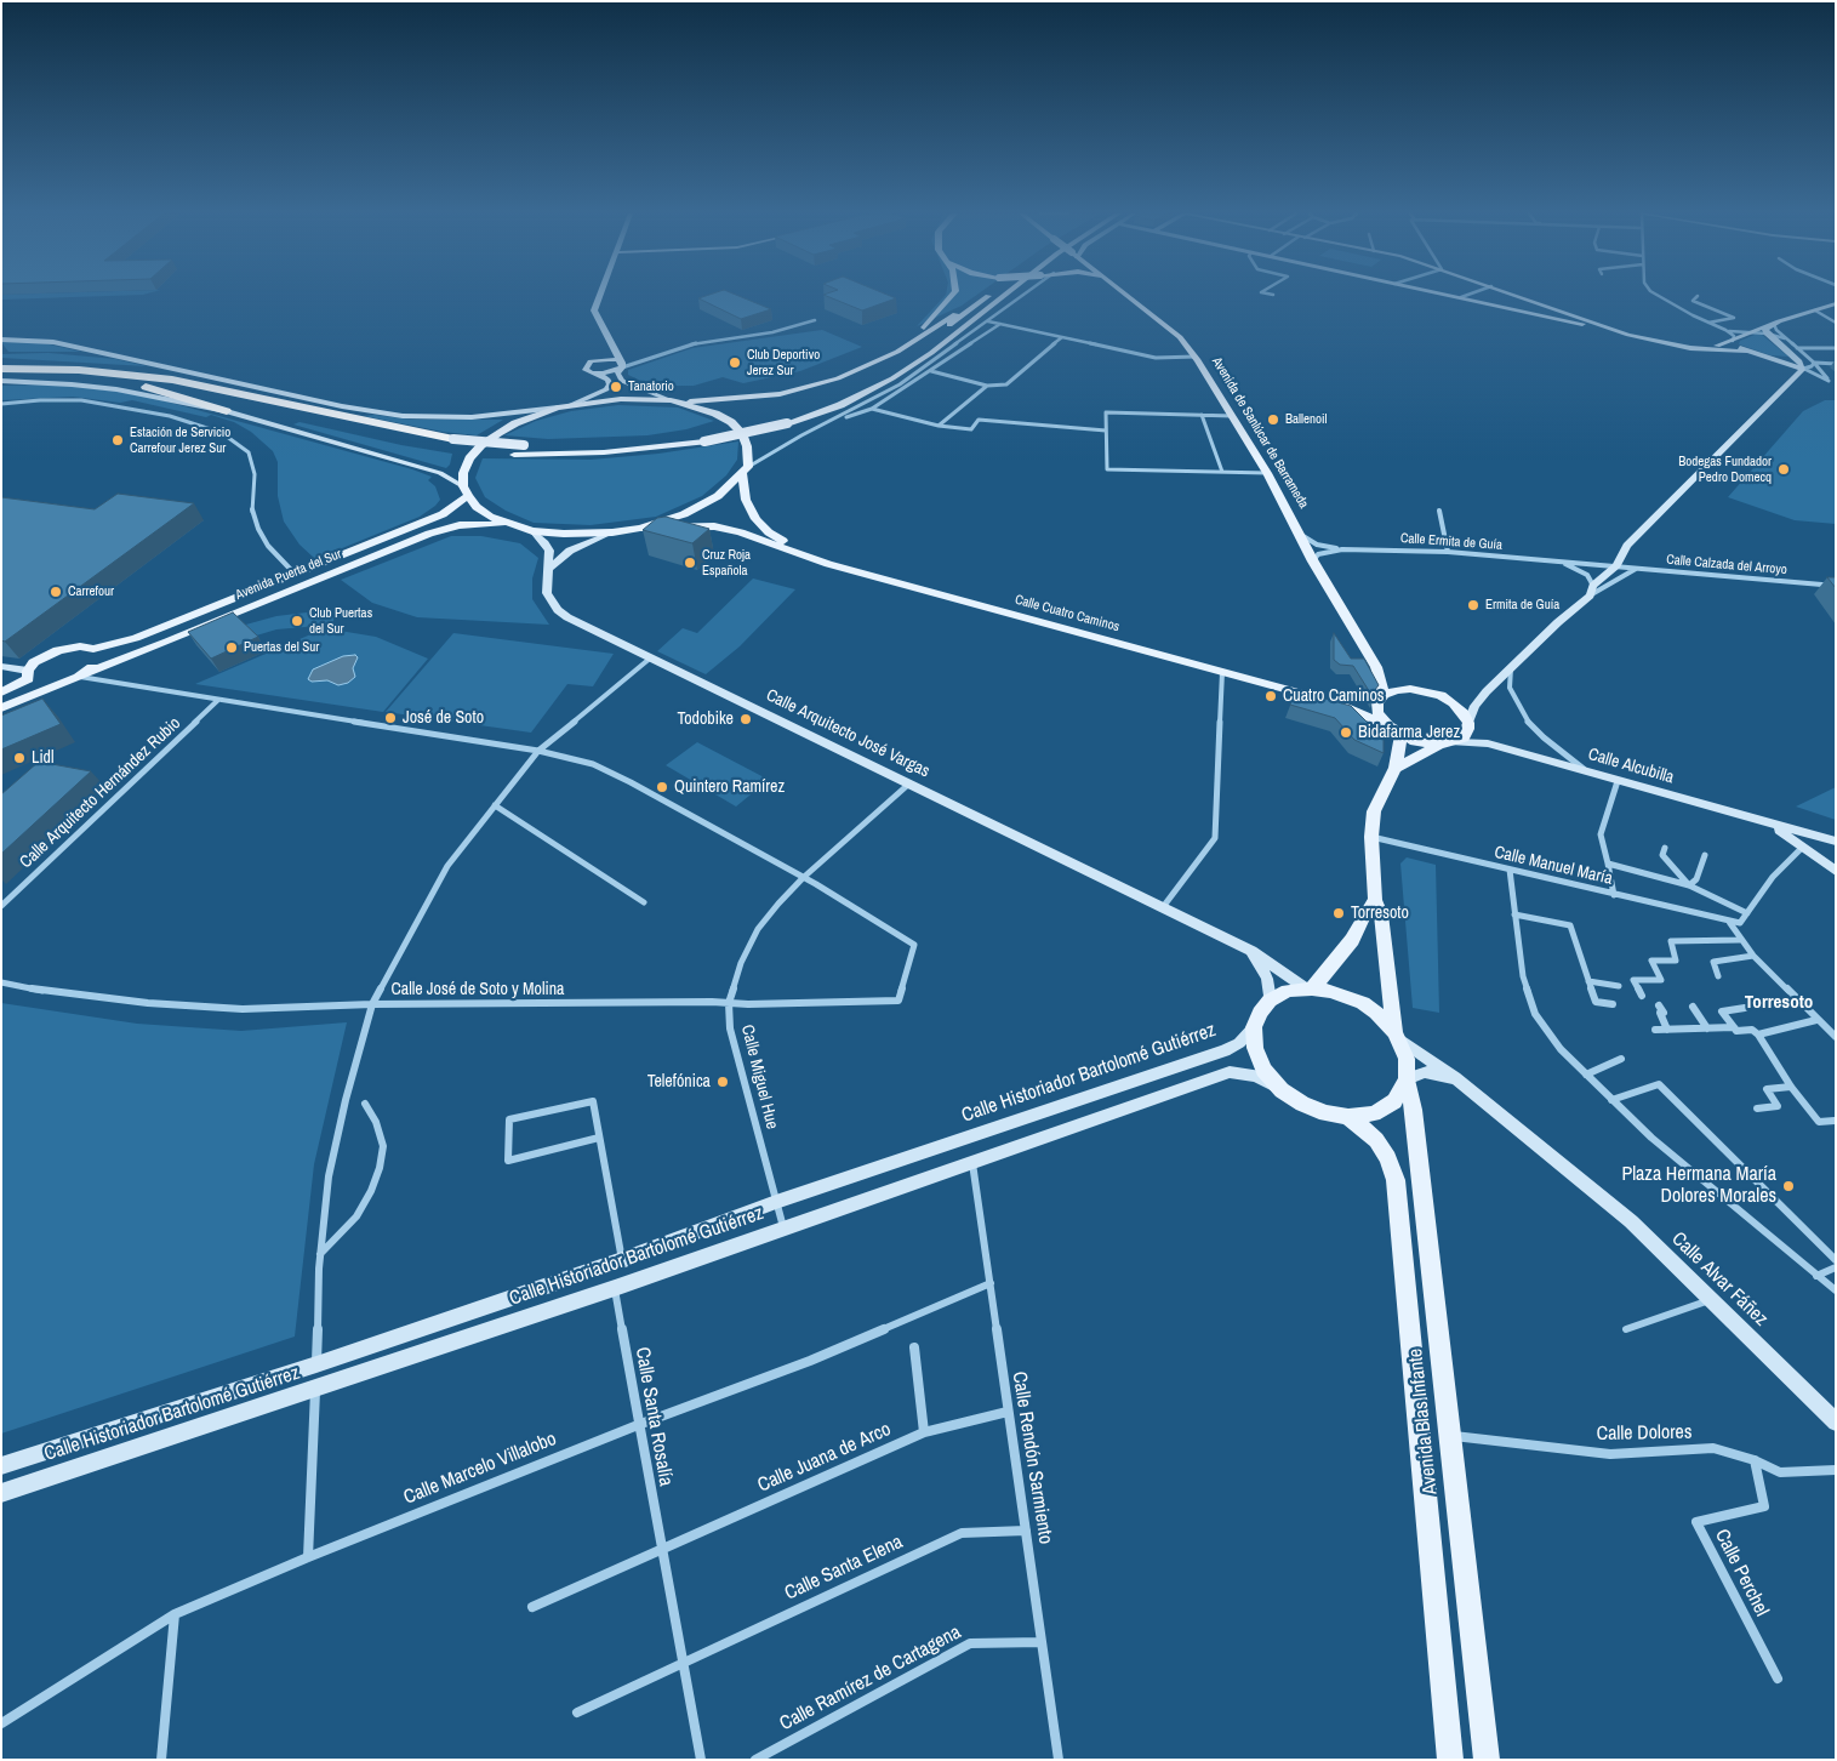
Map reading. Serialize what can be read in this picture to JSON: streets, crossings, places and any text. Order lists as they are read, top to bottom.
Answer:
{
  "streets": {
    "main road": [
      "Avenida de Sanlúcar de Barrameda",
      "Avenida Puerta del Sur",
      "Calle Cuatro Caminos",
      "Avenida Blas Infante"
    ],
    "street": [
      "Calle Ermita de Guía",
      "Calle Calzada del Arroyo",
      "Calle Arquitecto José Vargas",
      "Calle Alcubilla",
      "Calle Arquitecto Hernández Rubio",
      "Calle Manuel María",
      "Calle José de Soto y Molina",
      "Calle Historiador Bartolomé Gutiérrez",
      "Calle Miguel Hue",
      "Calle Alvar Fáñez",
      "Calle Santa Rosalía",
      "Calle Dolores",
      "Calle Juana de Arco",
      "Calle Rendón Sarmiento",
      "Calle Marcelo Villalobo",
      "Calle Santa Elena",
      "Calle Perchel",
      "Calle Ramírez de Cartagena"
    ]
  },
  "crossings": [
    ["Avenida de Sanlúcar de Barrameda", "Calle Ermita de Guía"],
    ["Avenida de Sanlúcar de Barrameda", "Calle Cuatro Caminos"],
    ["Calle Ermita de Guía", "Calle Calzada del Arroyo"],
    ["Calle Cuatro Caminos", "Calle Alcubilla"],
    ["Calle Arquitecto José Vargas", "Calle Historiador Bartolomé Gutiérrez"],
    ["Calle Arquitecto José Vargas", "Calle Miguel Hue"],
    ["Calle Arquitecto José Vargas", "Calle Alvar Fáñez"],
    ["Calle Arquitecto José Vargas", "Avenida Blas Infante"],
    ["Calle José de Soto y Molina", "Calle Miguel Hue"],
    ["Calle Historiador Bartolomé Gutiérrez", "Calle Miguel Hue"],
    ["Calle Historiador Bartolomé Gutiérrez", "Calle Alvar Fáñez"],
    ["Calle Historiador Bartolomé Gutiérrez", "Calle Santa Rosalía"],
    ["Calle Historiador Bartolomé Gutiérrez", "Avenida Blas Infante"],
    ["Calle Historiador Bartolomé Gutiérrez", "Calle Rendón Sarmiento"],
    ["Calle Alvar Fáñez", "Avenida Blas Infante"],
    ["Calle Santa Rosalía", "Calle Juana de Arco"],
    ["Calle Santa Rosalía", "Calle Marcelo Villalobo"],
    ["Calle Santa Rosalía", "Calle Santa Elena"],
    ["Avenida Blas Infante", "Calle Dolores"],
    ["Calle Dolores", "Calle Perchel"],
    ["Calle Juana de Arco", "Calle Rendón Sarmiento"],
    ["Calle Rendón Sarmiento", "Calle Marcelo Villalobo"],
    ["Calle Rendón Sarmiento", "Calle Santa Elena"],
    ["Calle Rendón Sarmiento", "Calle Ramírez de Cartagena"]
  ],
  "districts": ["Torresoto"],
  "places": [
    "Club Deportivo Jerez Sur",
    "Tanatorio",
    "Ballenoil",
    "Estación de Servicio Carrefour Jerez Sur",
    "Bodegas Fundador Pedro Domecq",
    "Cruz Roja Española",
    "Carrefour",
    "Ermita de Guía",
    "Club Puertas del Sur",
    "Puertas del Sur",
    "Cuatro Caminos",
    "José de Soto",
    "Todobike",
    "Bidafarma Jerez",
    "Lidl",
    "Quintero Ramírez",
    "Torresoto",
    "Telefónica",
    "Plaza Hermana María Dolores Morales"
  ]
}
